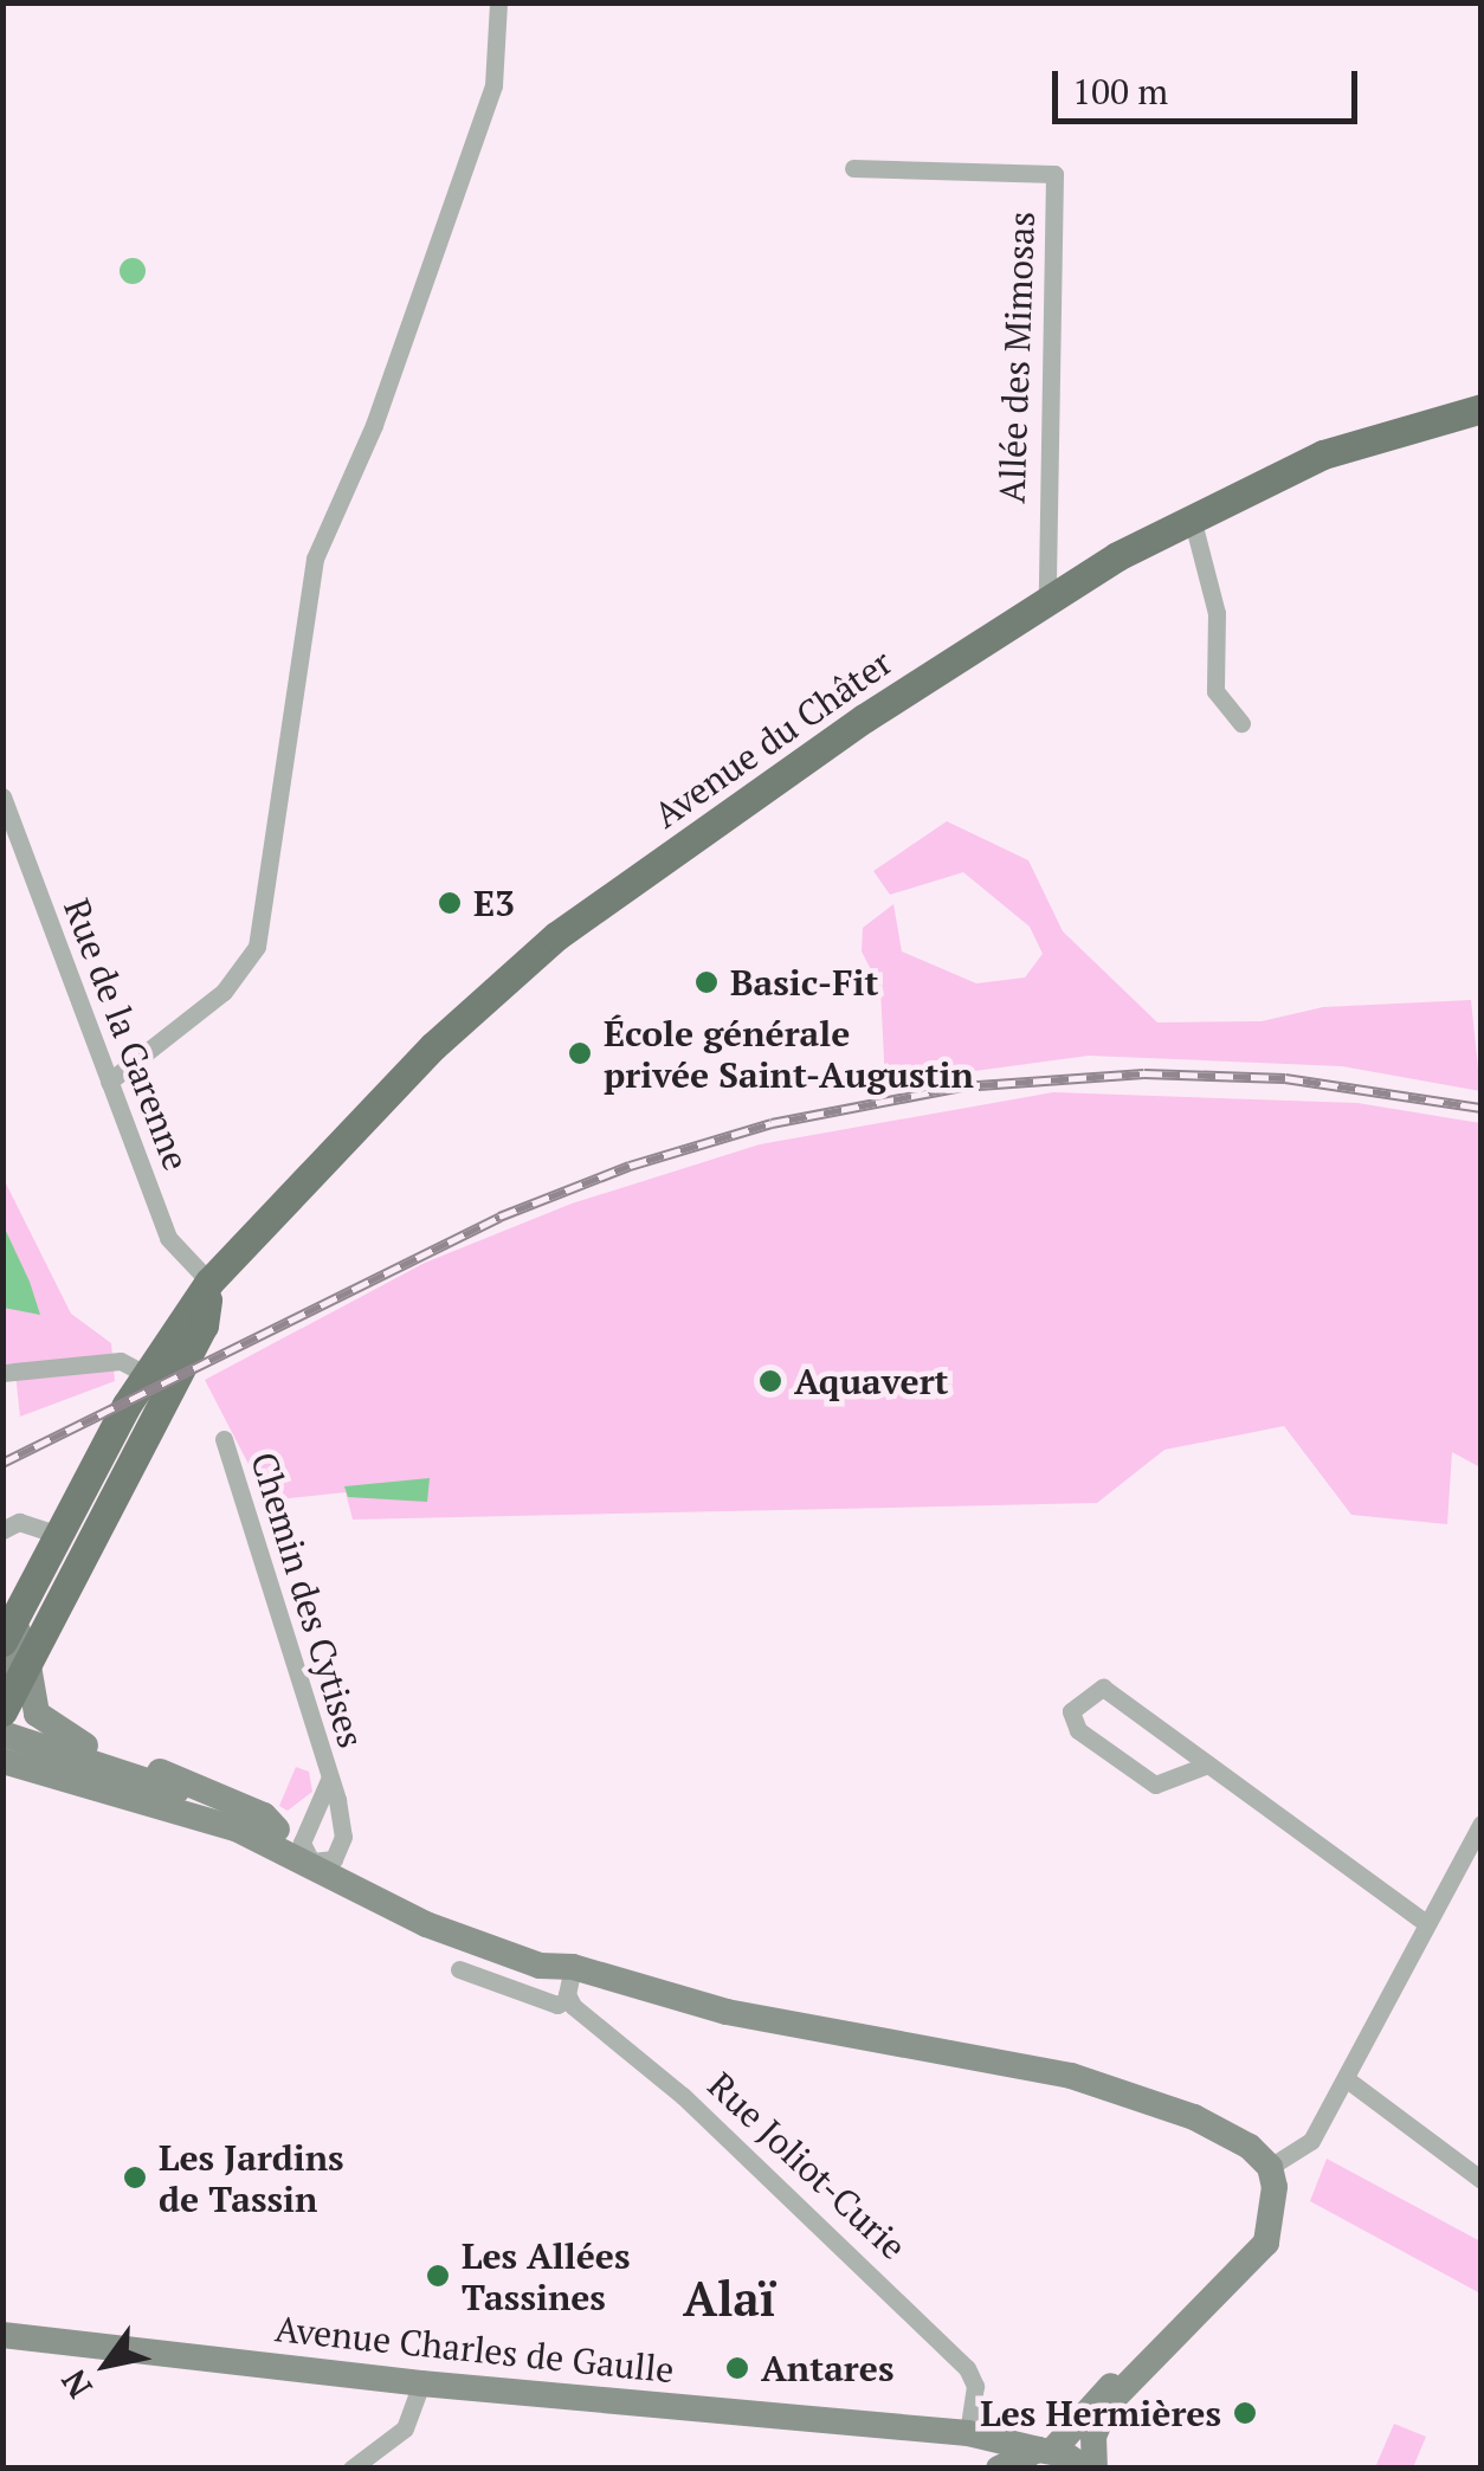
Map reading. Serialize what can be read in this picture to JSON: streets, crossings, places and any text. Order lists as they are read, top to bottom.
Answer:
{
  "streets": {
    "main road": ["Avenue du Châter", "Avenue Charles de Gaulle"],
    "street": [
      "Allée des Mimosas",
      "Rue de la Garenne",
      "Chemin des Cytises",
      "Rue Joliot-Curie"
    ]
  },
  "crossings": [
    ["Allée des Mimosas", "Avenue du Châter"],
    ["Avenue du Châter", "Rue de la Garenne"],
    ["Rue Joliot-Curie", "Avenue Charles de Gaulle"]
  ],
  "districts": ["Alaï"],
  "places": [
    "E3",
    "Basic-Fit",
    "École générale privée Saint-Augustin",
    "Aquavert",
    "Les Jardins de Tassin",
    "Les Allées Tassines",
    "Antares",
    "Les Hermières"
  ],
  "scale_bar": "100 m",
  "north": "bottom left"
}
